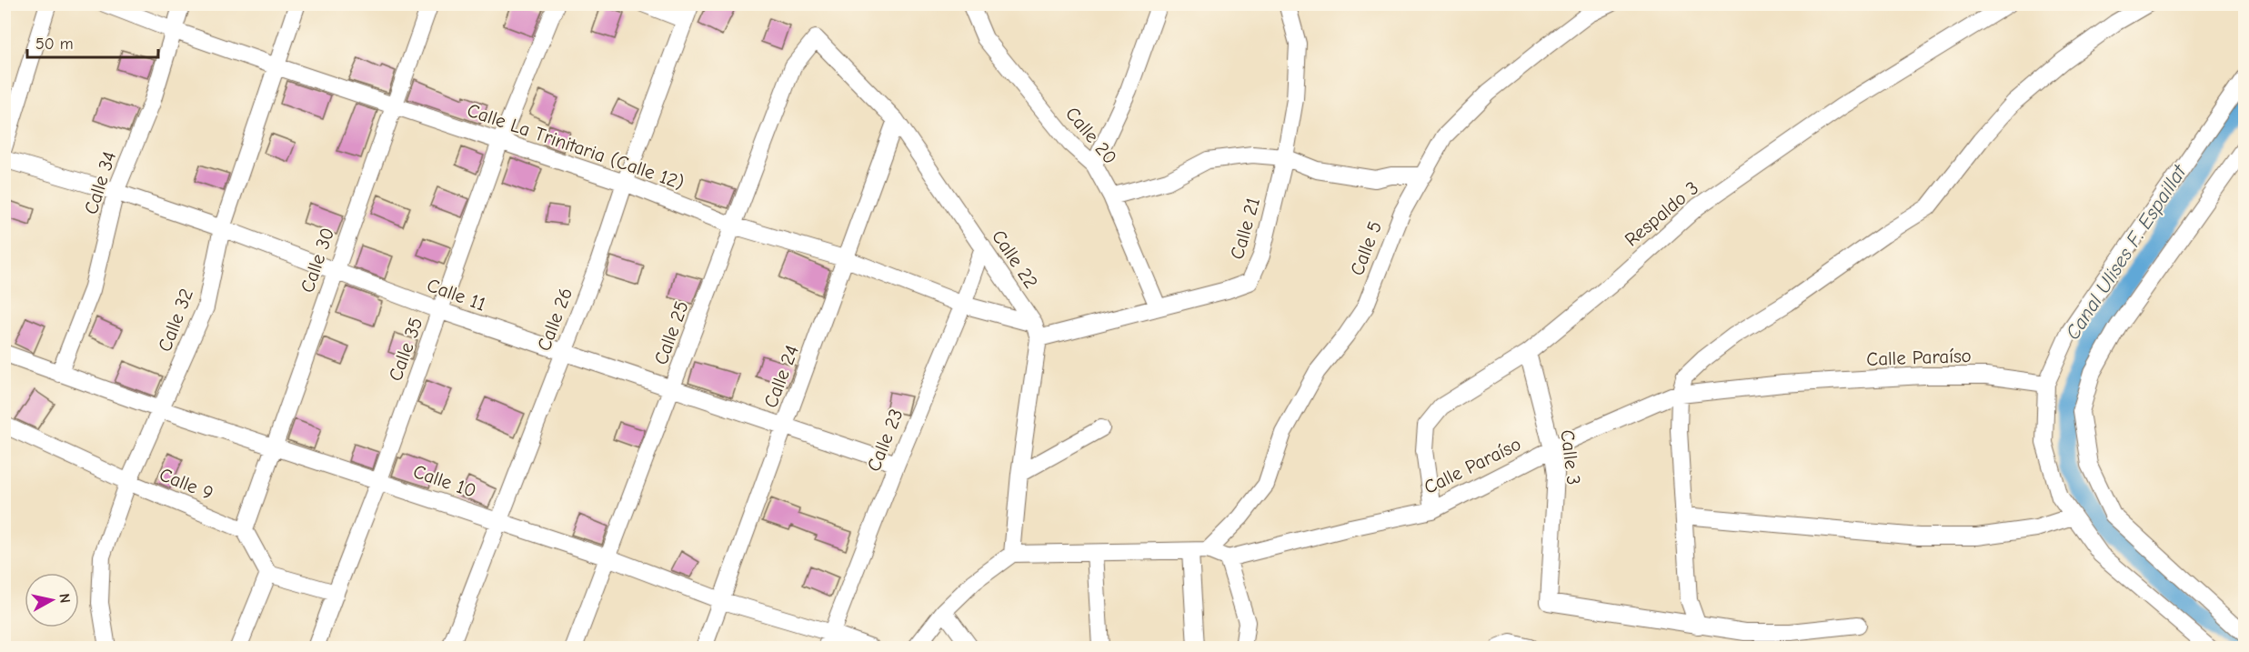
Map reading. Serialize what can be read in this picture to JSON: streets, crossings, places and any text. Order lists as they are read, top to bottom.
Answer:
{
  "streets": {
    "street": [
      "Calle 20",
      "Calle La Trinitaria (Calle 12)",
      "Calle 34",
      "Respaldo 3",
      "Calle 21",
      "Calle 5",
      "Calle 22",
      "Calle 30",
      "Calle 11",
      "Calle 26",
      "Calle 32",
      "Calle 25",
      "Calle 35",
      "Calle Paraíso",
      "Calle 24",
      "Calle 23",
      "Calle 3",
      "Calle 10",
      "Calle 9"
    ]
  },
  "crossings": [
    ["Calle 20", "Calle 21"],
    ["Calle La Trinitaria (Calle 12)", "Calle 34"],
    ["Calle La Trinitaria (Calle 12)", "Calle 21"],
    ["Calle La Trinitaria (Calle 12)", "Calle 22"],
    ["Calle La Trinitaria (Calle 12)", "Calle 30"],
    ["Calle La Trinitaria (Calle 12)", "Calle 26"],
    ["Calle La Trinitaria (Calle 12)", "Calle 32"],
    ["Calle La Trinitaria (Calle 12)", "Calle 25"],
    ["Calle La Trinitaria (Calle 12)", "Calle 35"],
    ["Calle La Trinitaria (Calle 12)", "Calle 24"],
    ["Calle La Trinitaria (Calle 12)", "Calle 23"],
    ["Calle 34", "Calle 11"],
    ["Calle 34", "Calle 10"],
    ["Respaldo 3", "Calle Paraíso"],
    ["Respaldo 3", "Calle 3"],
    ["Calle 21", "Calle 22"],
    ["Calle 22", "Calle 25"],
    ["Calle 22", "Calle 24"],
    ["Calle 22", "Calle 23"],
    ["Calle 30", "Calle 11"],
    ["Calle 30", "Calle 10"],
    ["Calle 30", "Calle 9"],
    ["Calle 11", "Calle 26"],
    ["Calle 11", "Calle 32"],
    ["Calle 11", "Calle 25"],
    ["Calle 11", "Calle 35"],
    ["Calle 11", "Calle 24"],
    ["Calle 11", "Calle 23"],
    ["Calle 26", "Calle 10"],
    ["Calle 32", "Calle 10"],
    ["Calle 32", "Calle 9"],
    ["Calle 25", "Calle 10"],
    ["Calle 35", "Calle 10"],
    ["Calle Paraíso", "Calle 3"],
    ["Calle 24", "Calle 10"],
    ["Calle 23", "Calle 10"]
  ],
  "water": ["Canal Ulises F. Espaillat"],
  "scale_bar": "50 m",
  "north": "right"
}
